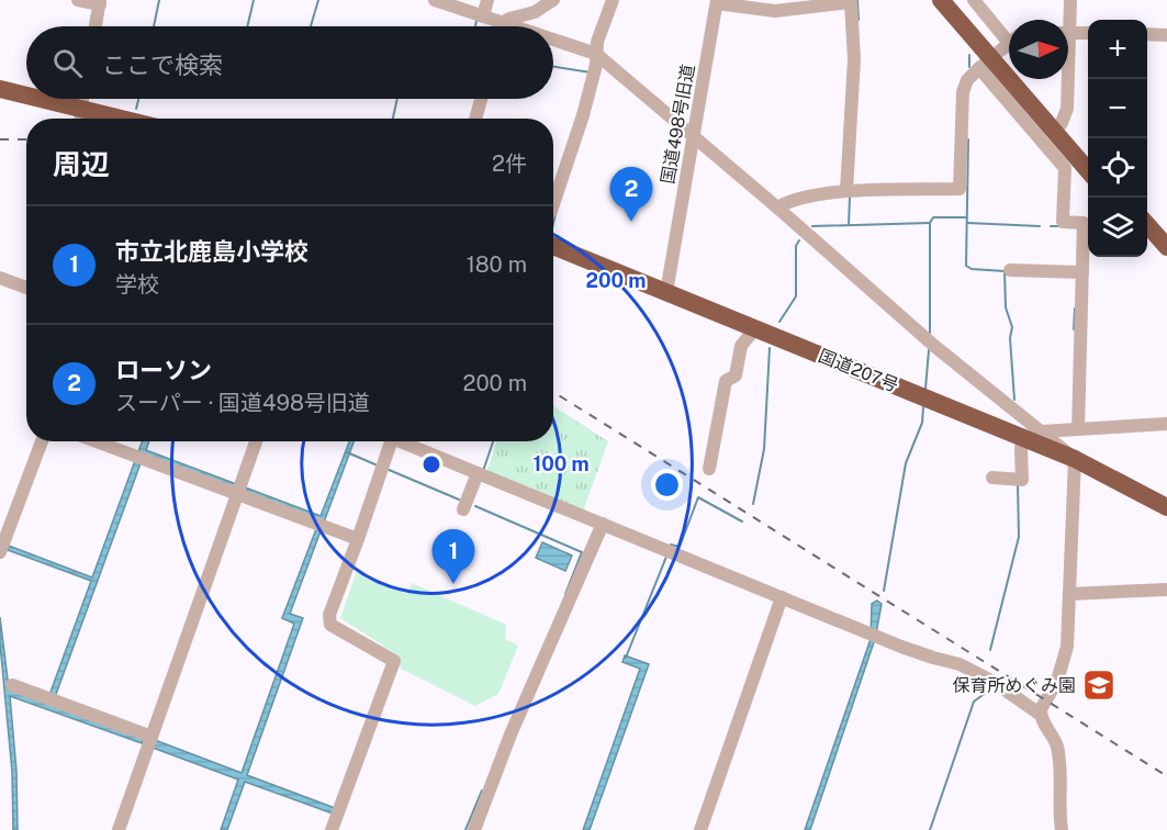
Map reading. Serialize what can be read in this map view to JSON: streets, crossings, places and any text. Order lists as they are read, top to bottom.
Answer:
{
  "streets": {
    "highway": ["国道207号"],
    "street": ["国道498号旧道"]
  },
  "crossings": [
    ["国道498号旧道", "国道207号"]
  ],
  "places": {
    "school or university": ["保育所めぐみ園"]
  },
  "north": "right",
  "page": {
    "map_buttons": ["+", "−"],
    "search": "ここで検索",
    "heading": ["周辺", "2件"],
    "pins": ["2", "1"],
    "list": [
      {
        "mark": "1",
        "name": "市立北鹿島小学校",
        "note": "学校",
        "value": "180 m"
      },
      {
        "mark": "2",
        "name": "ローソン",
        "note": "スーパー · 国道498号旧道",
        "value": "200 m"
      }
    ]
  },
  "rings": ["200 m", "100 m"]
}
